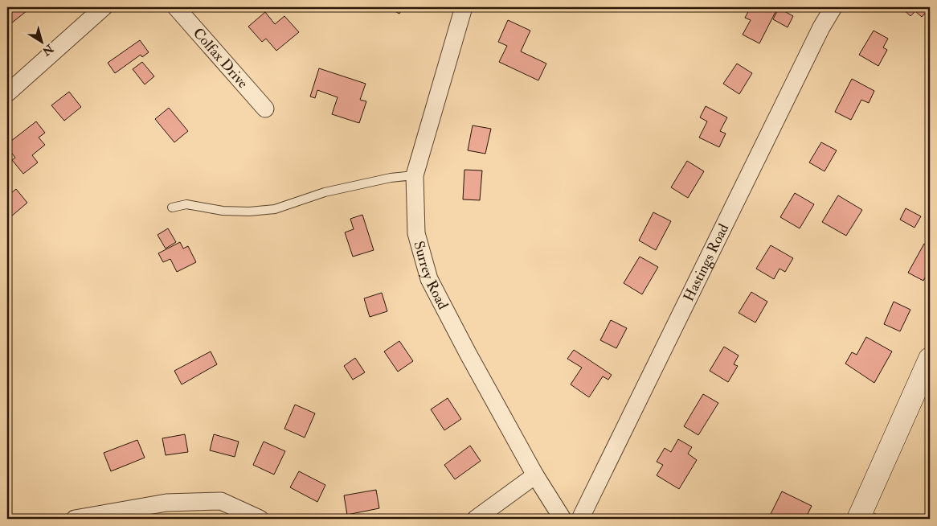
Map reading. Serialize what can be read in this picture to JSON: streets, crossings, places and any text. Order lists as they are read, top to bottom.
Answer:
{
  "streets": {
    "street": ["Colfax Drive", "Hastings Road", "Surrey Road"]
  },
  "north": "bottom right"
}
